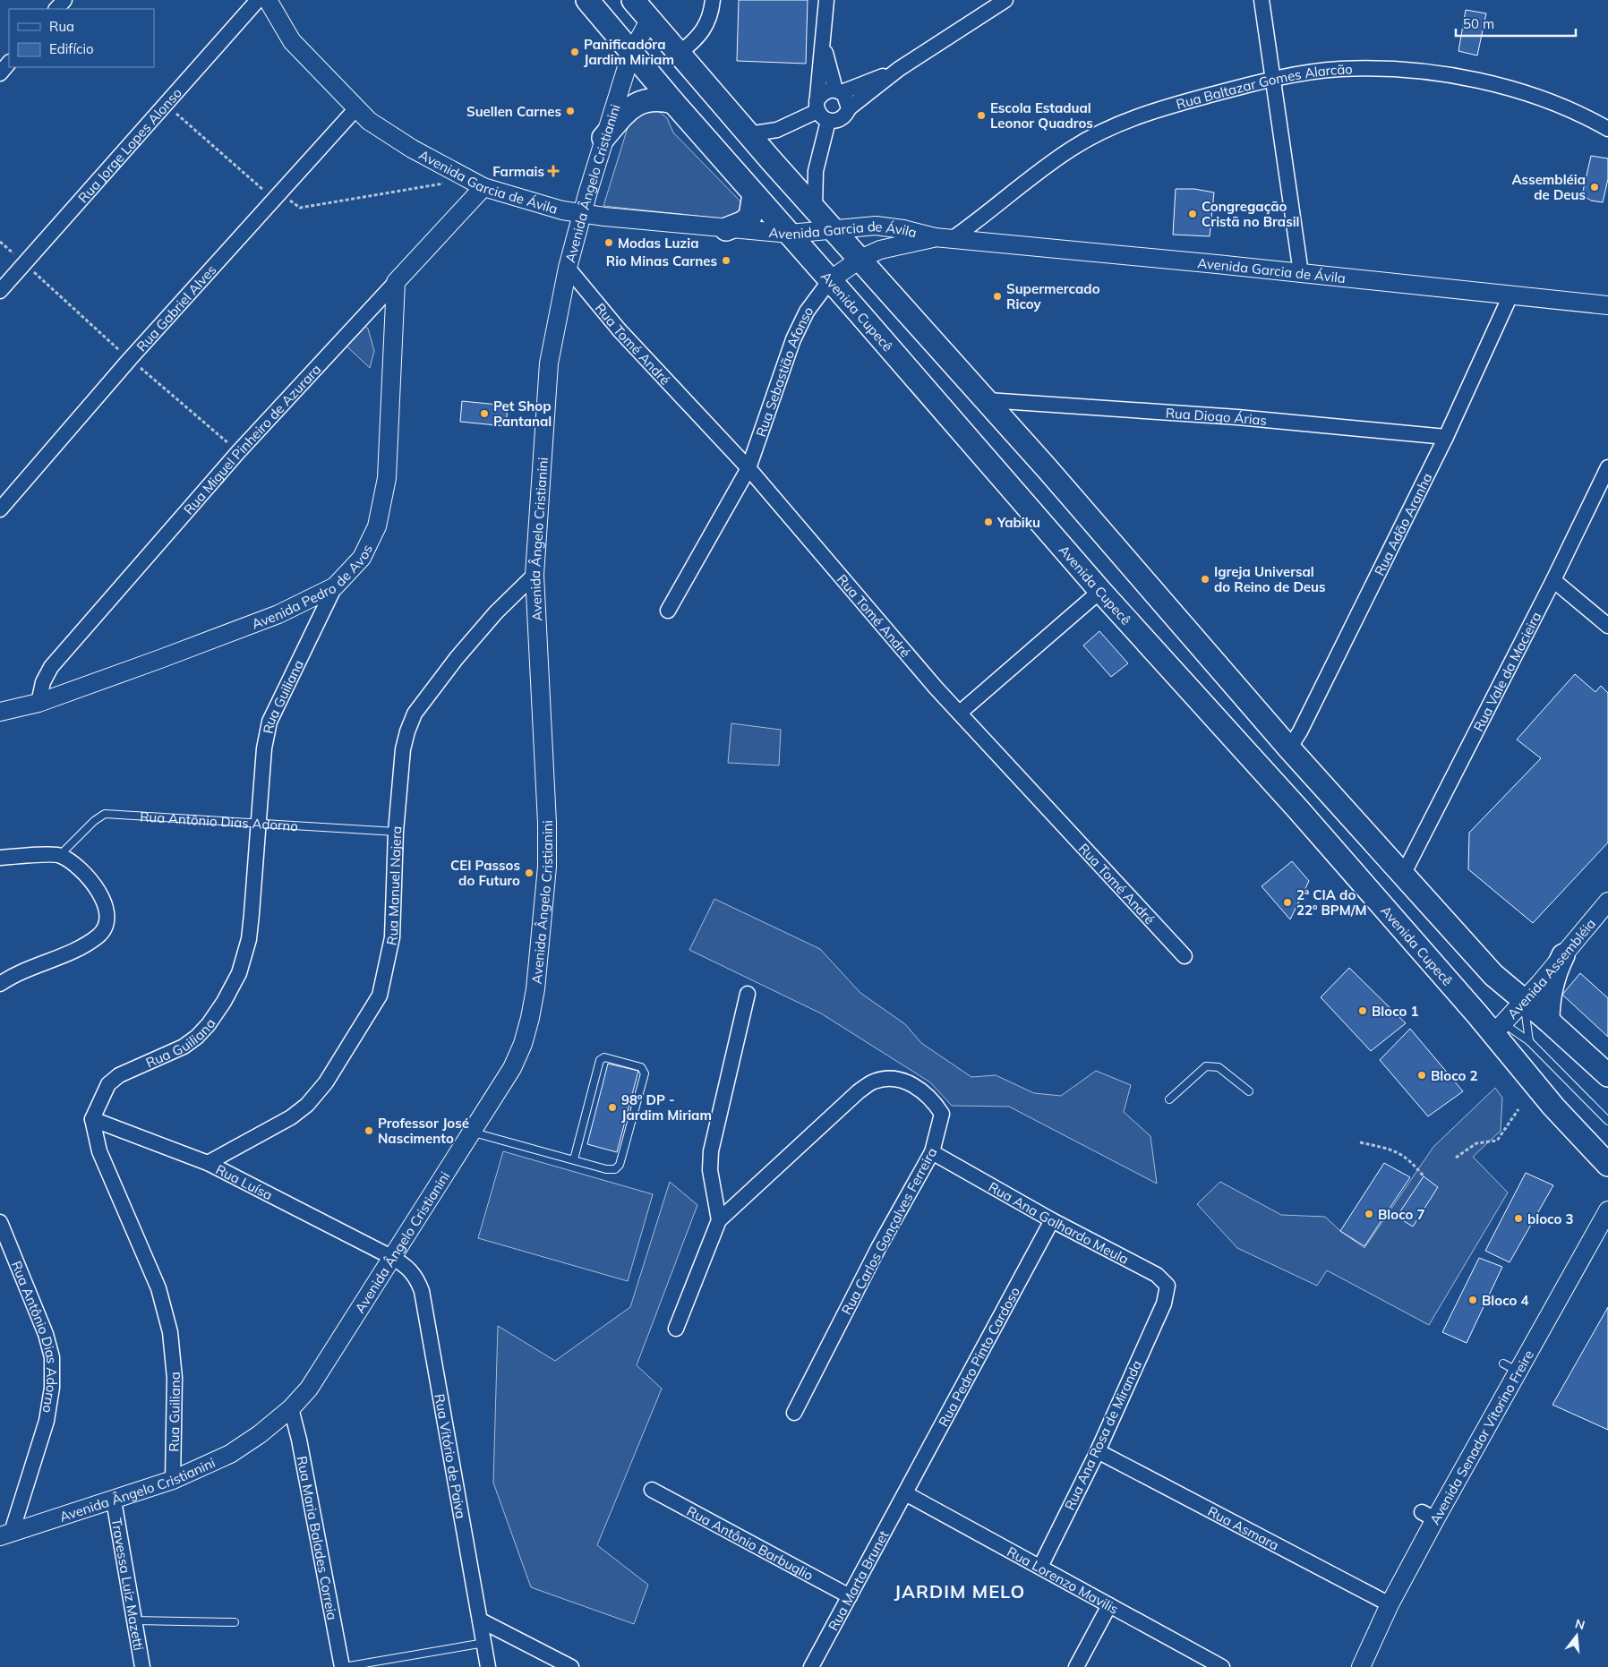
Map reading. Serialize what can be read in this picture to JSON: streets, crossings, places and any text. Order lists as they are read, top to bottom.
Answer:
{
  "streets": {
    "main road": ["Avenida Cupecê"],
    "street": [
      "Rua Baltazar Gomes Alarcão",
      "Rua Jorge Lopes Alonso",
      "Avenida Garcia de Ávila",
      "Avenida Ângelo Cristianini",
      "Rua Gabriel Alves",
      "Rua Tomé André",
      "Rua Sebastião Afonso",
      "Rua Diogo Árias",
      "Rua Miguel Pinheiro de Azurara",
      "Rua Adão Aranha",
      "Avenida Pedro de Avos",
      "Rua Vale da Macieira",
      "Rua Guiliana",
      "Rua Antônio Dias Adorno",
      "Rua Manuel Najera",
      "Avenida Assembléia",
      "Rua Luísa",
      "Rua Ana Galhardo Meula",
      "Rua Carlos Gonçalves Ferreira",
      "Rua Pedro Pinto Cardoso",
      "Rua Ana Rosa de Miranda",
      "Avenida Senador Vitorino Freire",
      "Rua Vitório de Paiva",
      "Rua Asmara",
      "Rua Maria Balades Correia",
      "Rua Antônio Barbuglio",
      "Rua Marta Brunet",
      "Rua Lorenzo Mavilis",
      "Travessa Luiz Mazetti"
    ]
  },
  "crossings": [
    ["Rua Baltazar Gomes Alarcão", "Avenida Garcia de Ávila"],
    ["Avenida Garcia de Ávila", "Avenida Ângelo Cristianini"],
    ["Avenida Garcia de Ávila", "Rua Gabriel Alves"],
    ["Avenida Garcia de Ávila", "Avenida Cupecê"],
    ["Avenida Garcia de Ávila", "Rua Sebastião Afonso"],
    ["Avenida Garcia de Ávila", "Rua Miguel Pinheiro de Azurara"],
    ["Avenida Garcia de Ávila", "Rua Adão Aranha"],
    ["Avenida Ângelo Cristianini", "Avenida Cupecê"],
    ["Avenida Ângelo Cristianini", "Rua Tomé André"],
    ["Avenida Ângelo Cristianini", "Rua Guiliana"],
    ["Avenida Ângelo Cristianini", "Rua Antônio Dias Adorno"],
    ["Avenida Ângelo Cristianini", "Rua Manuel Najera"],
    ["Avenida Ângelo Cristianini", "Rua Luísa"],
    ["Avenida Ângelo Cristianini", "Rua Vitório de Paiva"],
    ["Avenida Ângelo Cristianini", "Rua Maria Balades Correia"],
    ["Avenida Ângelo Cristianini", "Travessa Luiz Mazetti"],
    ["Avenida Cupecê", "Rua Sebastião Afonso"],
    ["Avenida Cupecê", "Avenida Assembléia"],
    ["Rua Tomé André", "Rua Sebastião Afonso"],
    ["Rua Diogo Árias", "Rua Adão Aranha"],
    ["Rua Miguel Pinheiro de Azurara", "Avenida Pedro de Avos"],
    ["Avenida Pedro de Avos", "Rua Guiliana"],
    ["Rua Guiliana", "Rua Antônio Dias Adorno"],
    ["Rua Guiliana", "Rua Luísa"],
    ["Rua Antônio Dias Adorno", "Rua Manuel Najera"],
    ["Rua Manuel Najera", "Rua Luísa"],
    ["Rua Luísa", "Rua Vitório de Paiva"],
    ["Rua Ana Galhardo Meula", "Rua Carlos Gonçalves Ferreira"],
    ["Rua Ana Galhardo Meula", "Rua Pedro Pinto Cardoso"],
    ["Rua Ana Galhardo Meula", "Rua Ana Rosa de Miranda"],
    ["Rua Pedro Pinto Cardoso", "Rua Marta Brunet"],
    ["Rua Pedro Pinto Cardoso", "Rua Lorenzo Mavilis"],
    ["Rua Ana Rosa de Miranda", "Rua Asmara"],
    ["Rua Ana Rosa de Miranda", "Rua Lorenzo Mavilis"],
    ["Avenida Senador Vitorino Freire", "Rua Asmara"],
    ["Rua Antônio Barbuglio", "Rua Marta Brunet"],
    ["Rua Marta Brunet", "Rua Lorenzo Mavilis"]
  ],
  "districts": ["JARDIM MELO"],
  "places": {
    "other": [
      "Panificadora Jardim Miriam",
      "Suellen Carnes",
      "Escola Estadual Leonor Quadros",
      "Assembléia de Deus",
      "Congregação Cristã no Brasil",
      "Modas Luzia",
      "Rio Minas Carnes",
      "Supermercado Ricoy",
      "Pet Shop Pantanal",
      "Yabiku",
      "Igreja Universal do Reino de Deus",
      "CEI Passos do Futuro",
      "2ª CIA do 22º BPM/M",
      "Bloco 1",
      "Bloco 2",
      "98º DP - Jardim Miriam",
      "Professor José Nascimento",
      "Bloco 7",
      "bloco 3",
      "Bloco 4"
    ],
    "health": ["Farmais"]
  },
  "legend": ["Rua", "Edifício"],
  "scale_bar": "50 m",
  "north": "top"
}
